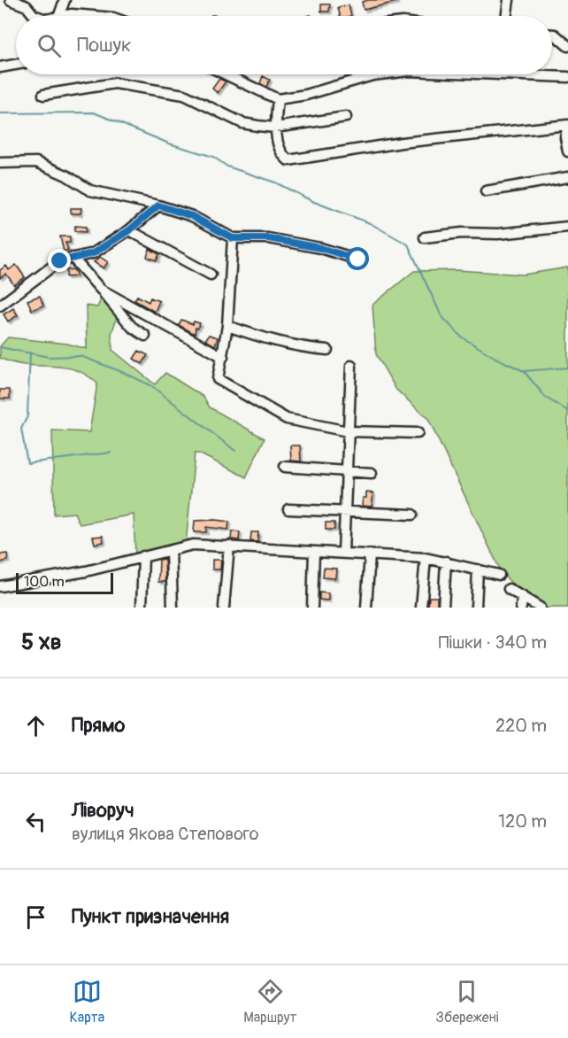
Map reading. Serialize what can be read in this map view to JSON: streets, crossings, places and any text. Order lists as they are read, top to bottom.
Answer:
{
  "scale_bar": "100 m",
  "page": {
    "search": "Пошук",
    "scale": "100 m",
    "heading": ["5 хв", "Пішки · 340 m"],
    "list": [
      ["Прямо", "220 m"],
      ["Ліворуч", "вулиця Якова Степового", "120 m"],
      "Пункт призначення"
    ],
    "nav": ["Карта", "Маршрут", "Збережені"]
  }
}
